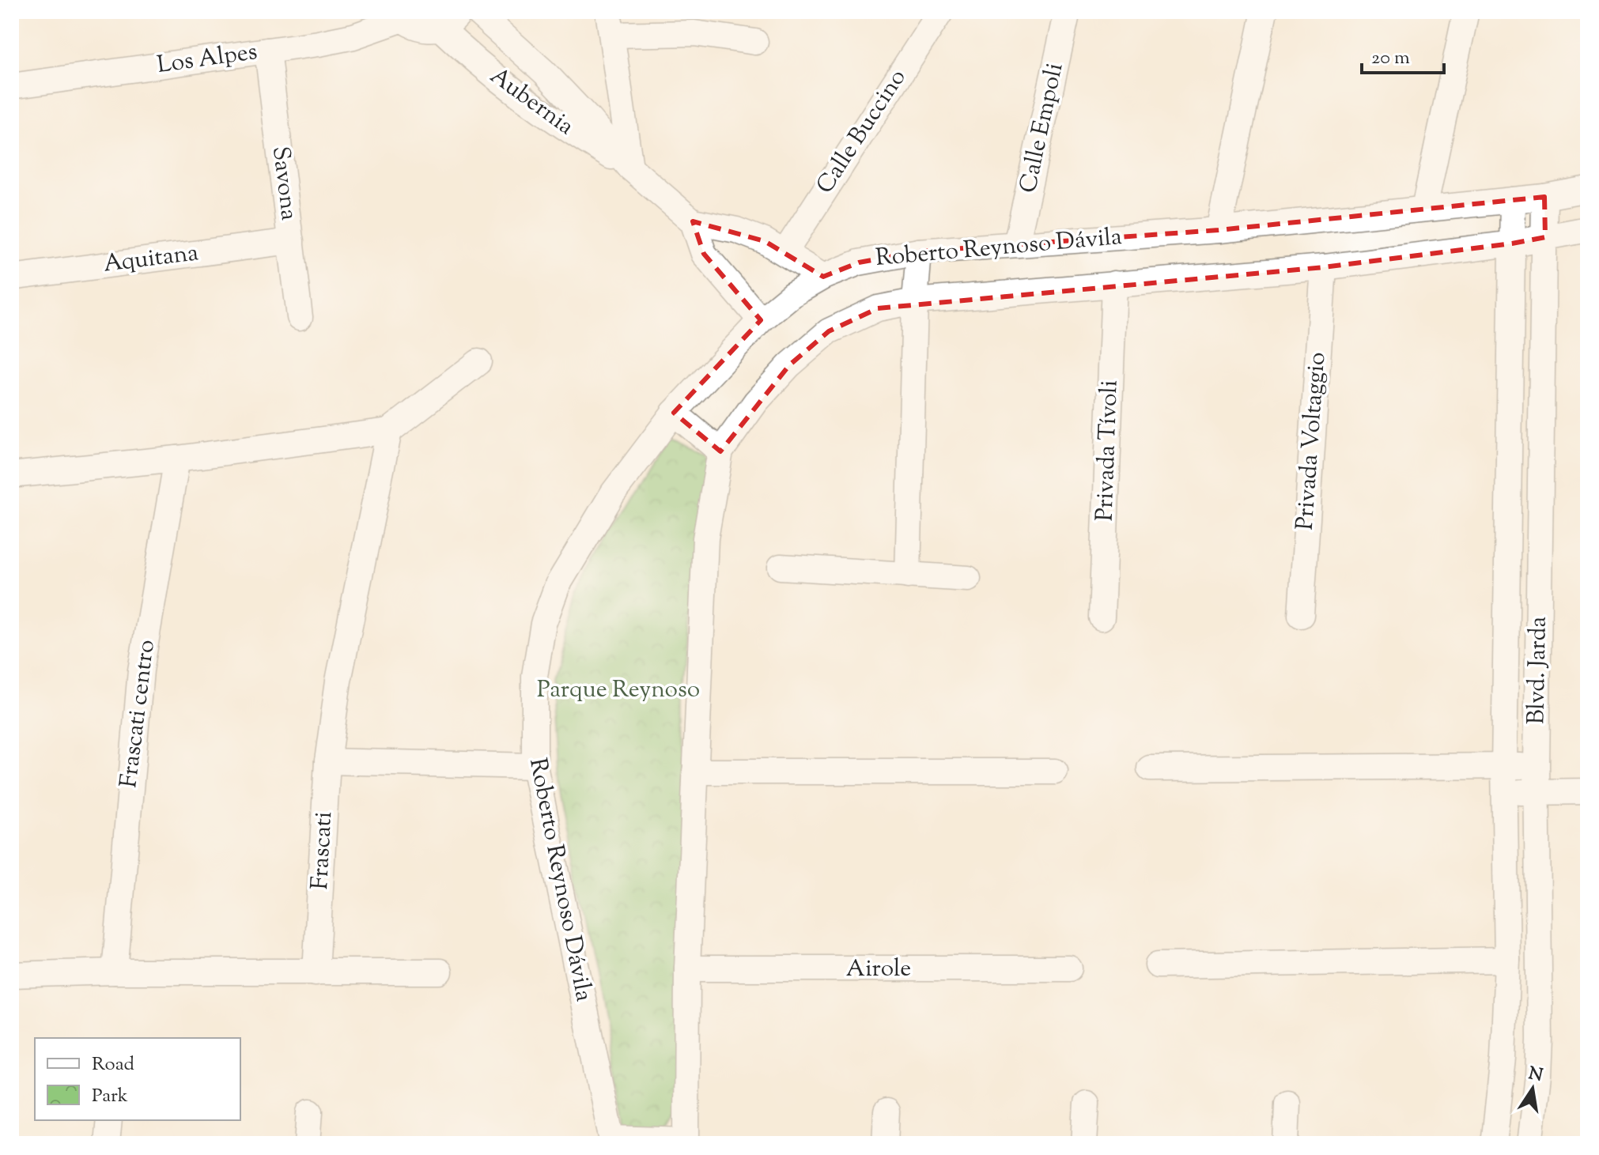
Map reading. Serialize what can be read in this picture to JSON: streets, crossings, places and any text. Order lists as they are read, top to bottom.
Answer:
{
  "streets": {
    "street": [
      "Los Alpes",
      "Aubernia",
      "Calle Empoli",
      "Calle Buccino",
      "Savona",
      "Roberto Reynoso Dávila",
      "Aquitana",
      "Privada Voltaggio",
      "Privada Tívoli",
      "Blvd. Jarda",
      "Frascati centro",
      "Frascati",
      "Airole"
    ]
  },
  "crossings": [
    ["Los Alpes", "Savona"],
    ["Aubernia", "Calle Buccino"],
    ["Aubernia", "Roberto Reynoso Dávila"],
    ["Calle Empoli", "Roberto Reynoso Dávila"],
    ["Savona", "Aquitana"],
    ["Roberto Reynoso Dávila", "Privada Voltaggio"],
    ["Roberto Reynoso Dávila", "Privada Tívoli"],
    ["Roberto Reynoso Dávila", "Blvd. Jarda"],
    ["Roberto Reynoso Dávila", "Airole"]
  ],
  "parks": ["Parque Reynoso"],
  "legend": ["Road", "Park"],
  "scale_bar": "20 m",
  "north": "top"
}
